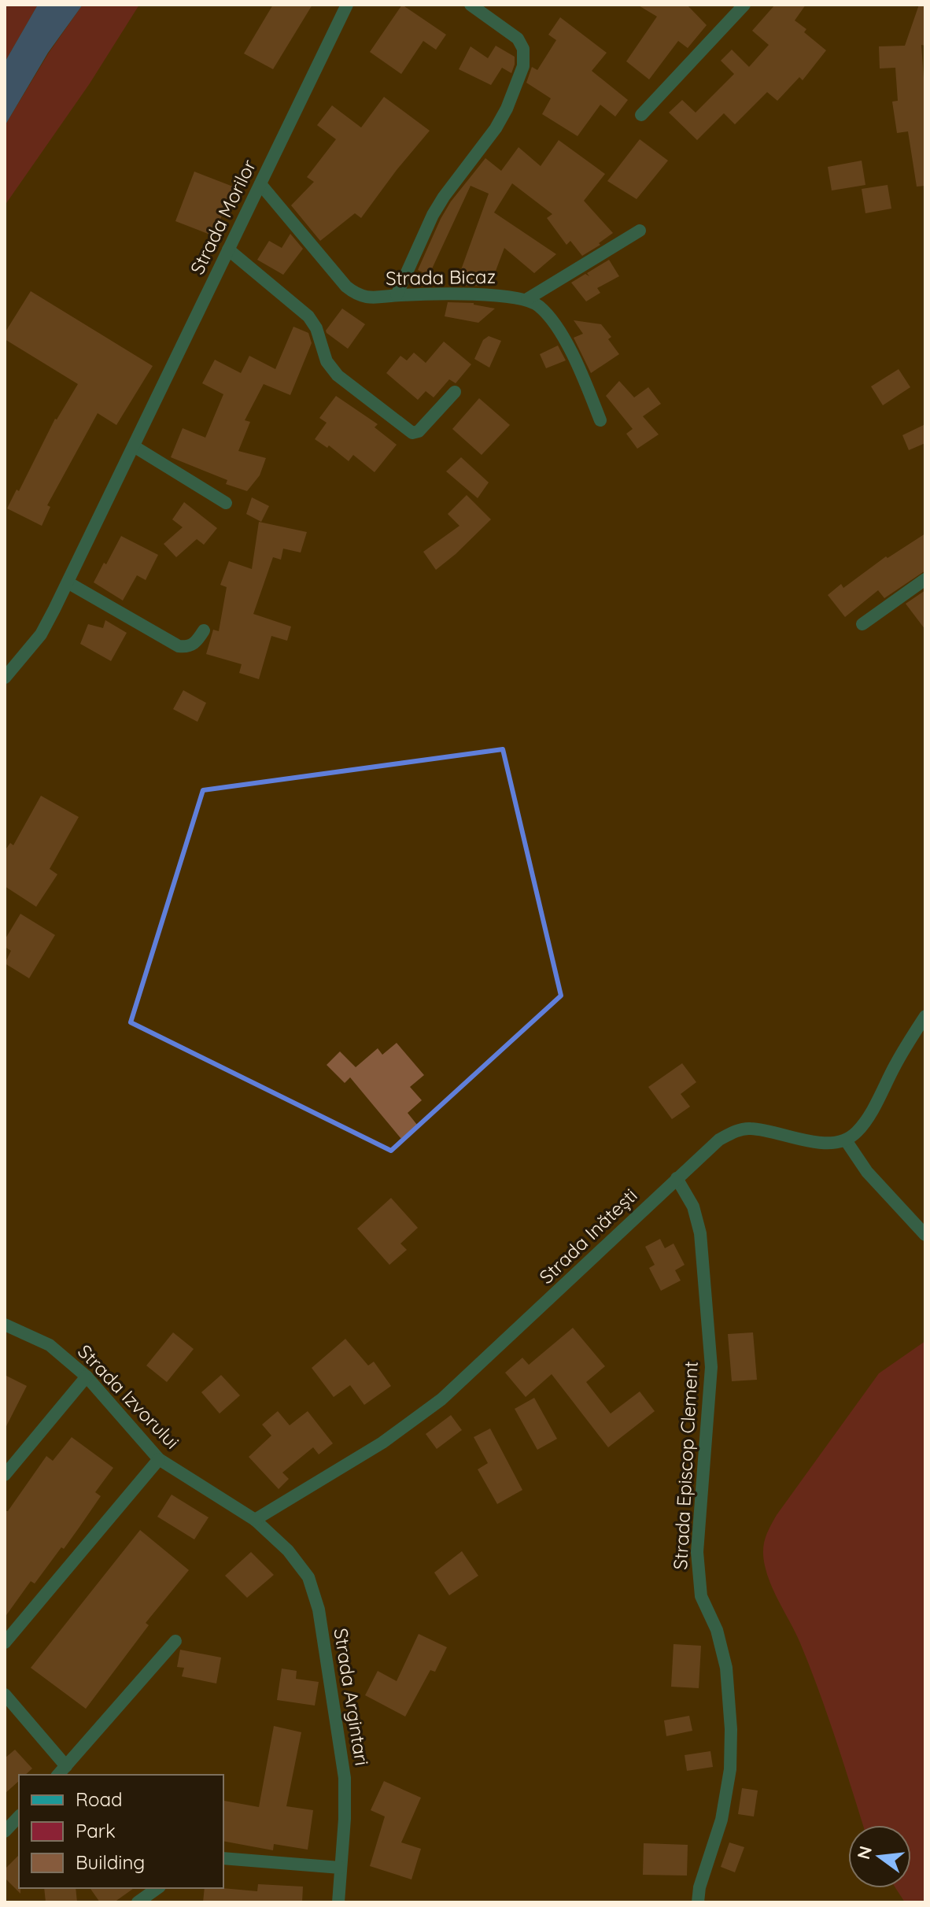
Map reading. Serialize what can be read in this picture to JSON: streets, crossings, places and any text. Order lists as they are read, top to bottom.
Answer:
{
  "streets": {
    "street": [
      "Strada Morilor",
      "Strada Bicaz",
      "Strada Inătești",
      "Strada Izvorului",
      "Strada Episcop Clement",
      "Strada Argintari"
    ]
  },
  "crossings": [
    ["Strada Morilor", "Strada Bicaz"],
    ["Strada Inătești", "Strada Izvorului"],
    ["Strada Inătești", "Strada Episcop Clement"],
    ["Strada Inătești", "Strada Argintari"],
    ["Strada Izvorului", "Strada Argintari"]
  ],
  "legend": ["Road", "Park", "Building"],
  "north": "left"
}
